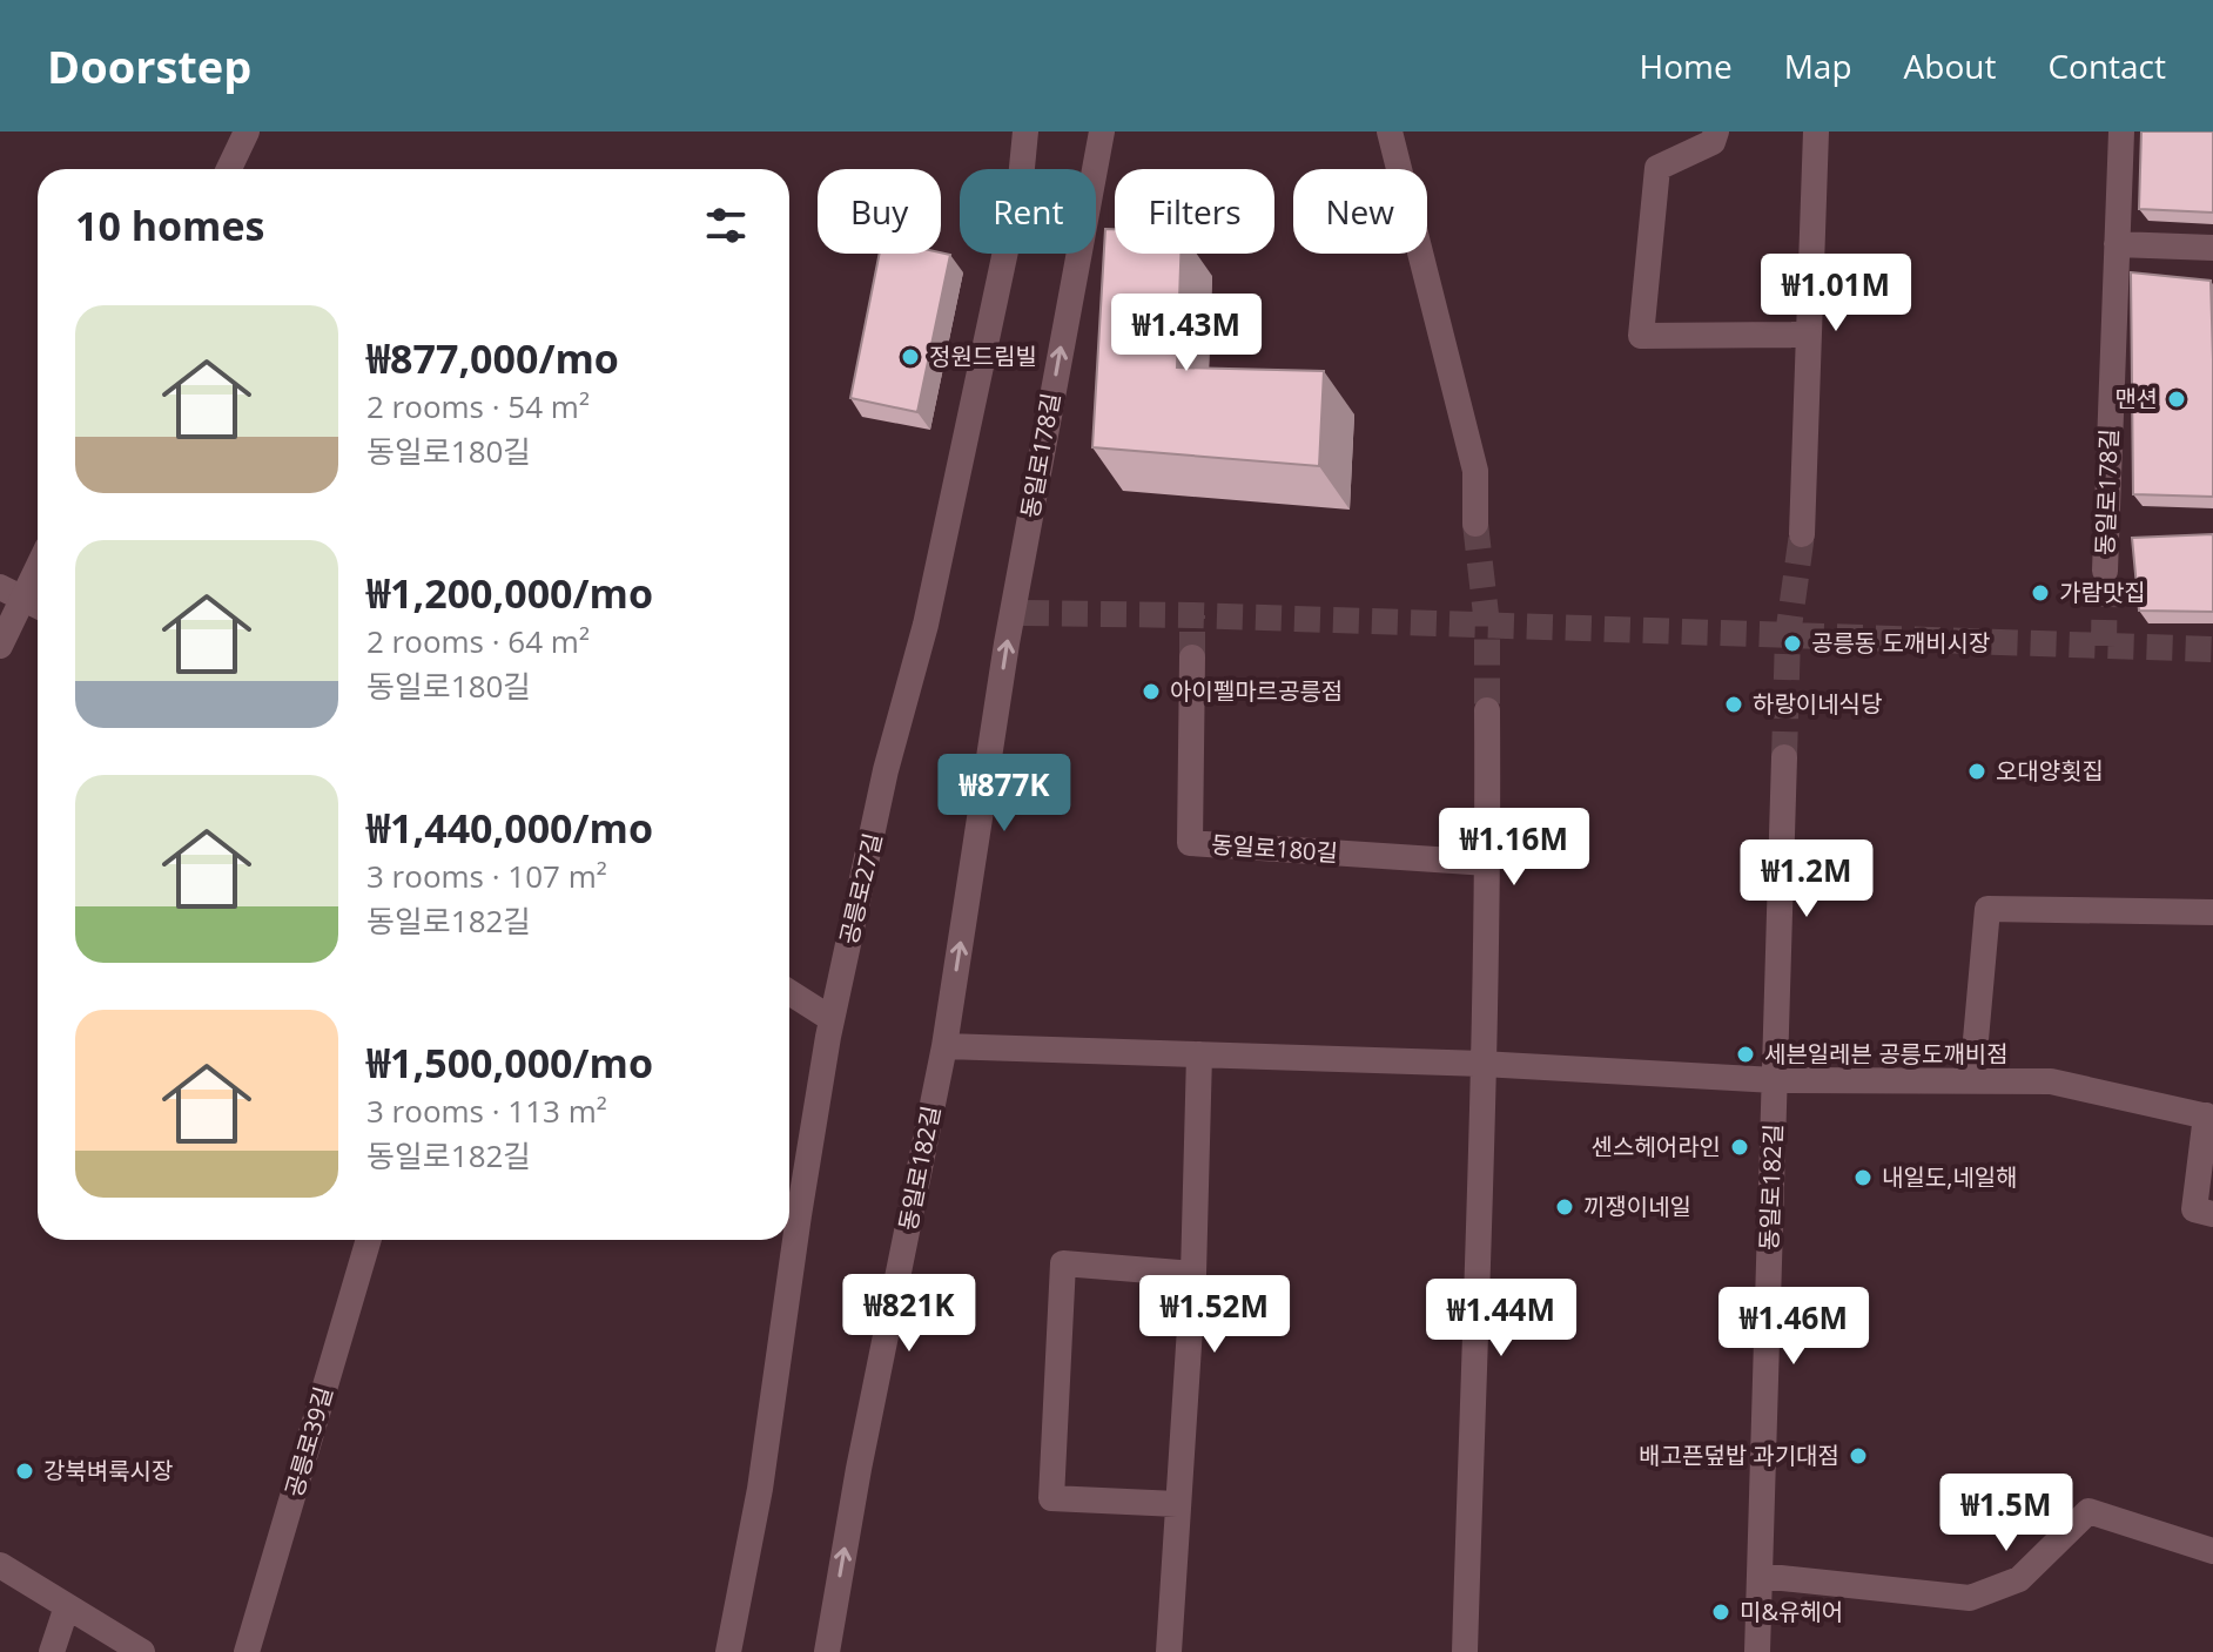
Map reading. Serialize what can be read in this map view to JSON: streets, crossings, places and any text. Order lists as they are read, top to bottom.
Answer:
{
  "streets": {
    "street": [
      "동일로178길",
      "동일로180길",
      "공릉로27길",
      "동일로182길",
      "공릉로39길"
    ]
  },
  "crossings": [
    ["동일로178길", "동일로182길"]
  ],
  "one_way": ["동일로178길", "동일로182길"],
  "places": [
    "정원드림빌",
    "맨션",
    "가람맛집",
    "공릉동 도깨비시장",
    "아이펠마르공릉점",
    "하랑이네식당",
    "오대양횟집",
    "세븐일레븐 공릉도깨비점",
    "센스헤어라인",
    "내일도,네일해",
    "끼쟁이네일",
    "배고픈덮밥 과기대점",
    "강북벼룩시장",
    "미&유헤어"
  ],
  "page": {
    "header": "Doorstep",
    "nav": [
      "Home",
      "Map",
      "About",
      "Contact"
    ],
    "chip": [
      "Buy",
      "Rent",
      "Filters",
      "New"
    ],
    "heading": "10 homes",
    "price": [
      "₩1.01M",
      "₩1.43M",
      "₩877K",
      "₩1.16M",
      "₩1.2M",
      "₩821K",
      "₩1.52M",
      "₩1.44M",
      "₩1.46M",
      "₩1.5M"
    ],
    "list": [
      {
        "name": "₩877,000/mo",
        "note": "2 rooms · 54 m² · 동일로180길"
      },
      {
        "name": "₩1,200,000/mo",
        "note": "2 rooms · 64 m² · 동일로180길"
      },
      {
        "name": "₩1,440,000/mo",
        "note": "3 rooms · 107 m² · 동일로182길"
      },
      {
        "name": "₩1,500,000/mo",
        "note": "3 rooms · 113 m² · 동일로182길"
      }
    ]
  }
}
